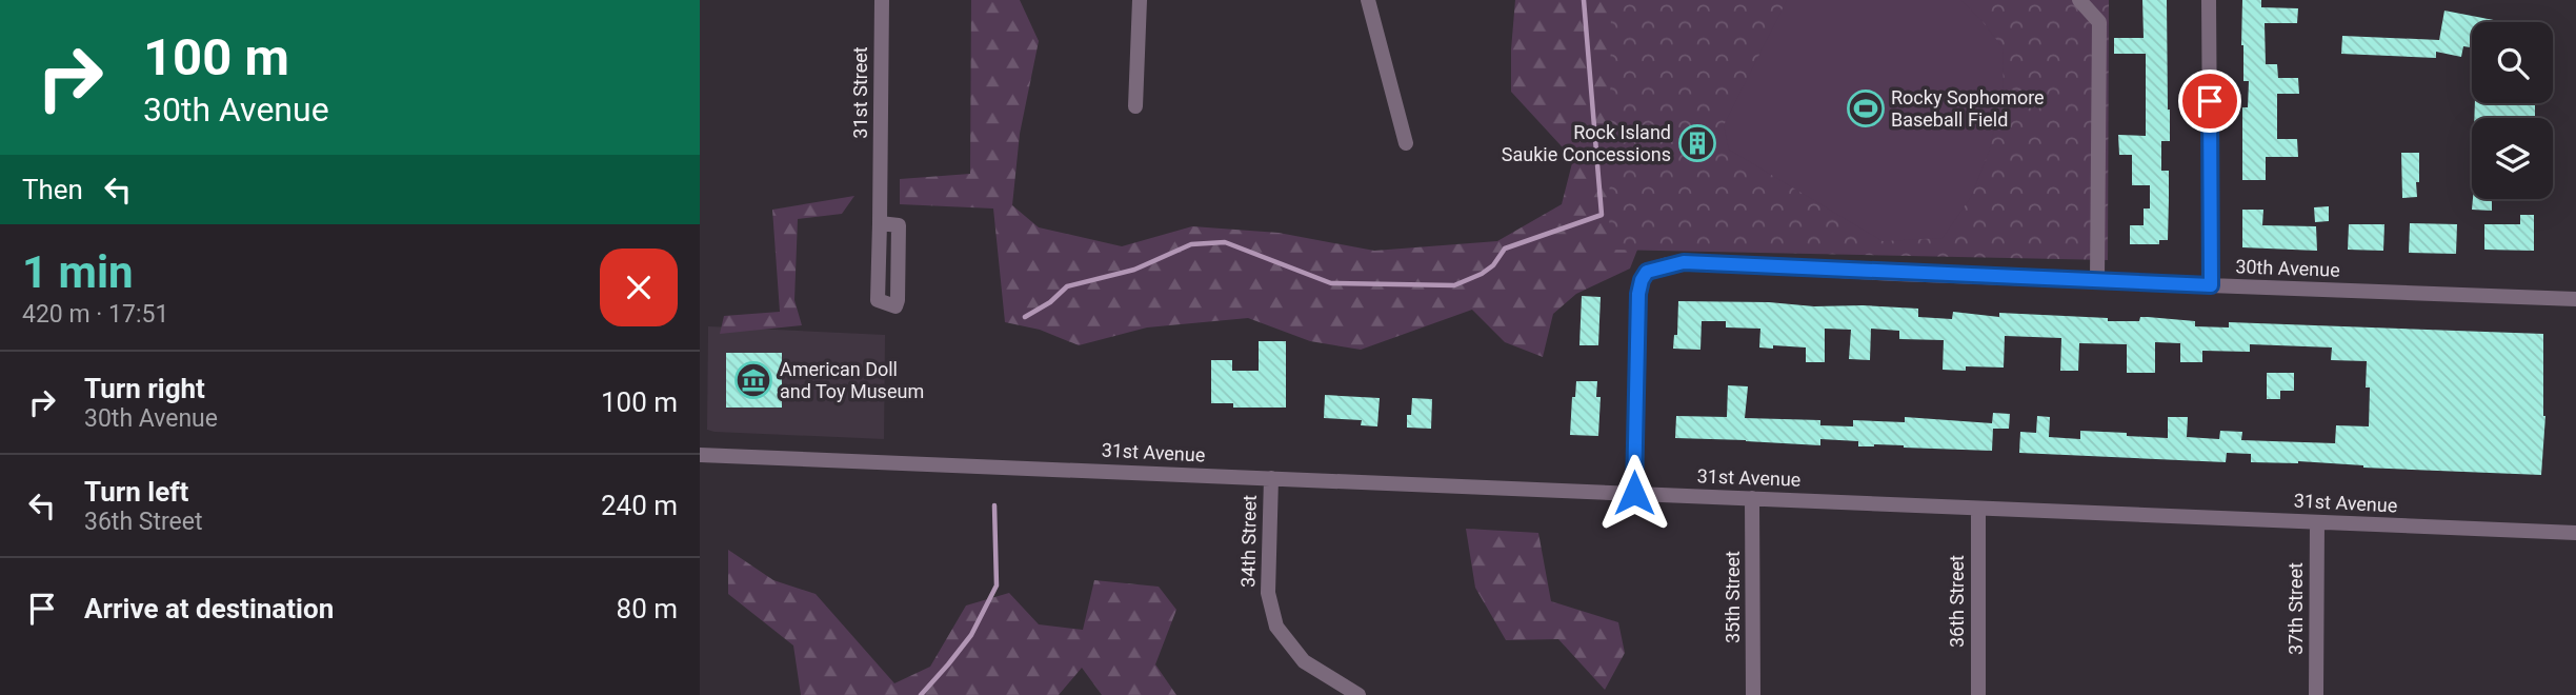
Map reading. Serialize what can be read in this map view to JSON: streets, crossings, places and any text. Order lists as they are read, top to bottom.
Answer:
{
  "streets": {
    "street": [
      "31st Street",
      "30th Avenue",
      "31st Avenue",
      "34th Street",
      "35th Street",
      "36th Street",
      "37th Street"
    ]
  },
  "crossings": [
    ["30th Avenue", "31st Avenue"],
    ["31st Avenue", "34th Street"],
    ["31st Avenue", "35th Street"],
    ["31st Avenue", "36th Street"],
    ["31st Avenue", "37th Street"]
  ],
  "places": {
    "sports": ["Rocky Sophomore Baseball Field"],
    "building": ["Rock Island Saukie Concessions"],
    "museum": ["American Doll and Toy Museum"]
  },
  "page": {
    "turn": ["100 m", "30th Avenue"],
    "then": "Then",
    "heading": ["1 min", "420 m · 17:51"],
    "list": [
      {
        "name": "Turn right",
        "note": "30th Avenue",
        "value": "100 m"
      },
      {
        "name": "Turn left",
        "note": "36th Street",
        "value": "240 m"
      },
      {
        "name": "Arrive at destination",
        "value": "80 m"
      }
    ]
  }
}
